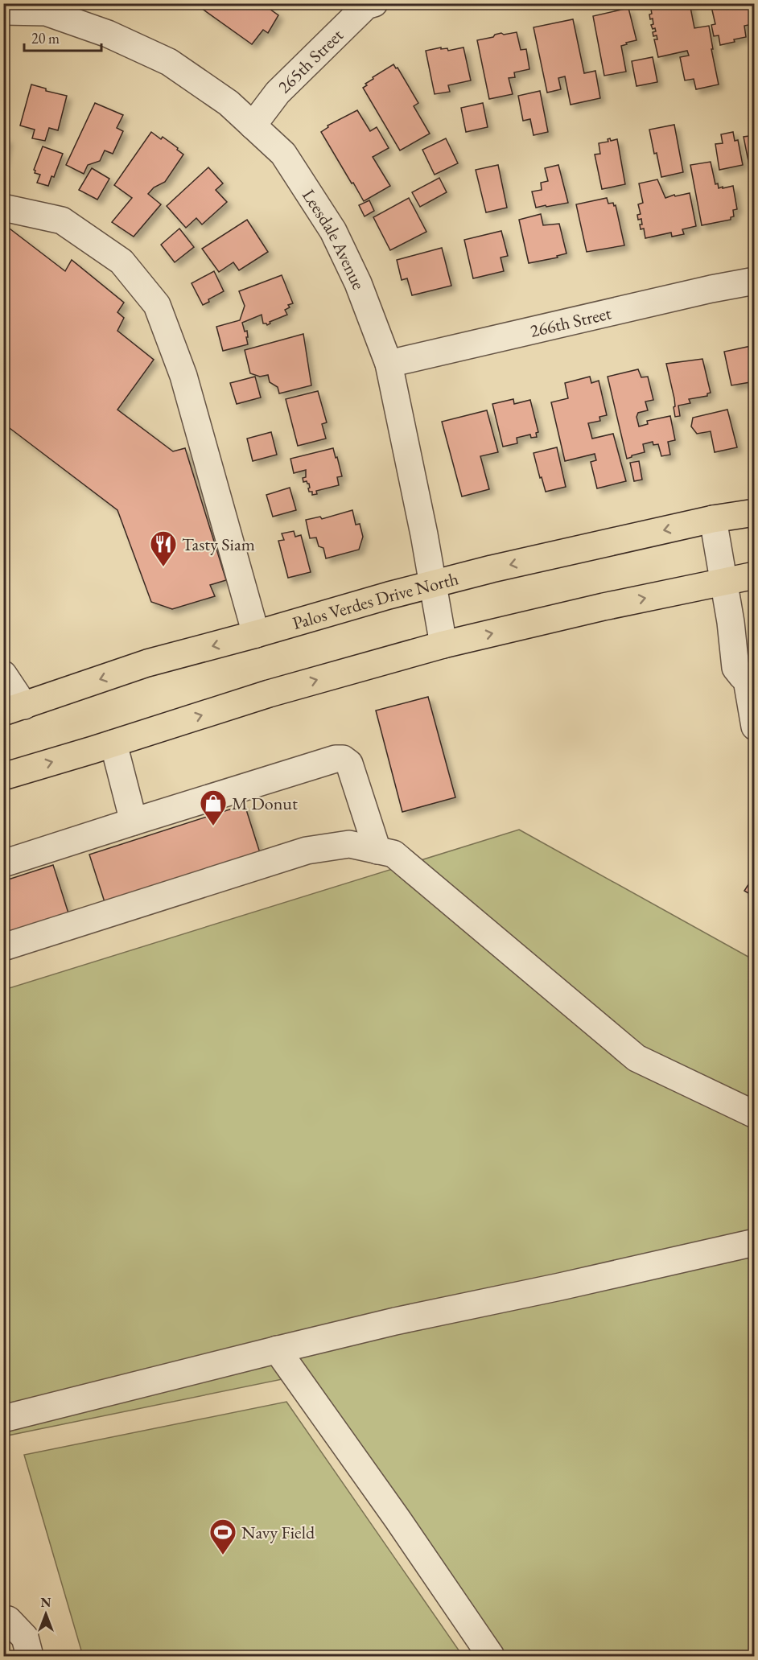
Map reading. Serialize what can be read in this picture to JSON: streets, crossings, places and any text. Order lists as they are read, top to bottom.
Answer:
{
  "streets": {
    "main road": ["Palos Verdes Drive North"],
    "street": ["265th Street", "Leesdale Avenue", "266th Street"]
  },
  "crossings": [
    ["265th Street", "Leesdale Avenue"],
    ["Leesdale Avenue", "266th Street"],
    ["Leesdale Avenue", "Palos Verdes Drive North"]
  ],
  "places": {
    "restaurant": ["Tasty Siam"],
    "shop": ["M Donut"],
    "sports": ["Navy Field"]
  },
  "scale_bar": "20 m",
  "north": "top"
}
